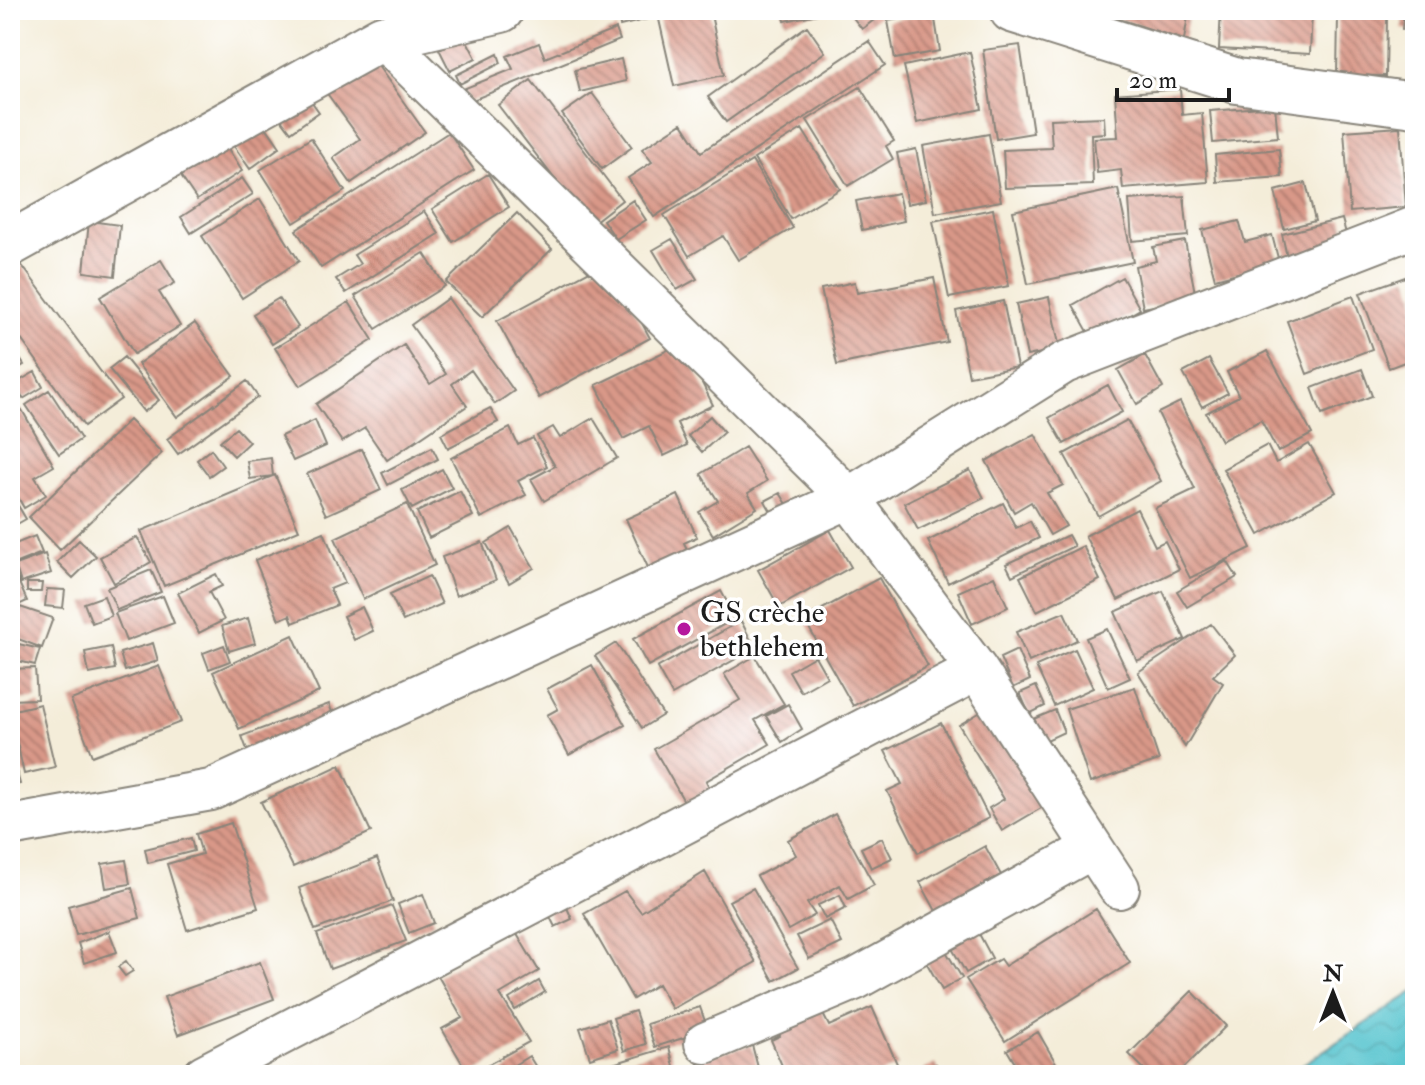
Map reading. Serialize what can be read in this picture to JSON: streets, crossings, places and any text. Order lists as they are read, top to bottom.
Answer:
{
  "places": ["GS crèche bethlehem"],
  "scale_bar": "20 m",
  "north": "top"
}
